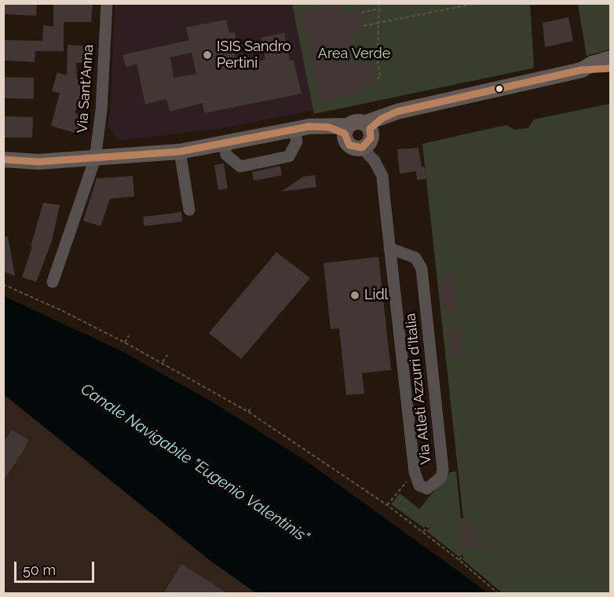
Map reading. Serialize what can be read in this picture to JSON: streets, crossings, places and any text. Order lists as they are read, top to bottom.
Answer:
{
  "streets": {
    "street": ["Via Sant'Anna", "Via Atleti Azzurri d'Italia"]
  },
  "water": ["Canale Navigabile \"Eugenio Valentinis\""],
  "parks": ["Area Verde"],
  "places": ["ISIS Sandro Pertini", "Lidl"],
  "scale_bar": "50 m"
}
